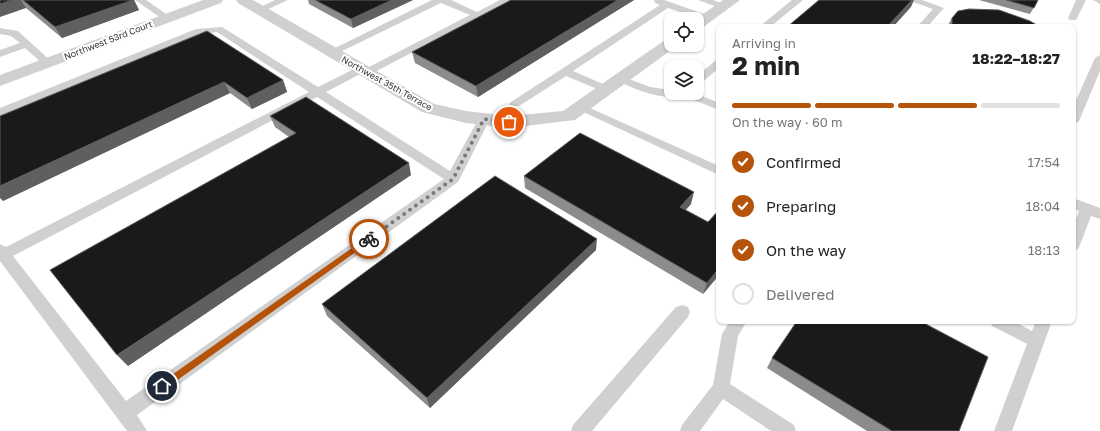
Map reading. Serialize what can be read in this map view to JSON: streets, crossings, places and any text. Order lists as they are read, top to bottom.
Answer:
{
  "streets": {
    "street": ["Northwest 53rd Court", "Northwest 35th Terrace"]
  },
  "page": {
    "heading": ["2 min", "Arriving in", "18:22–18:27"],
    "bar": "On the way · 60 m",
    "list": [
      ["Confirmed", "17:54"],
      ["Preparing", "18:04"],
      ["On the way", "18:13"],
      "Delivered"
    ]
  }
}
